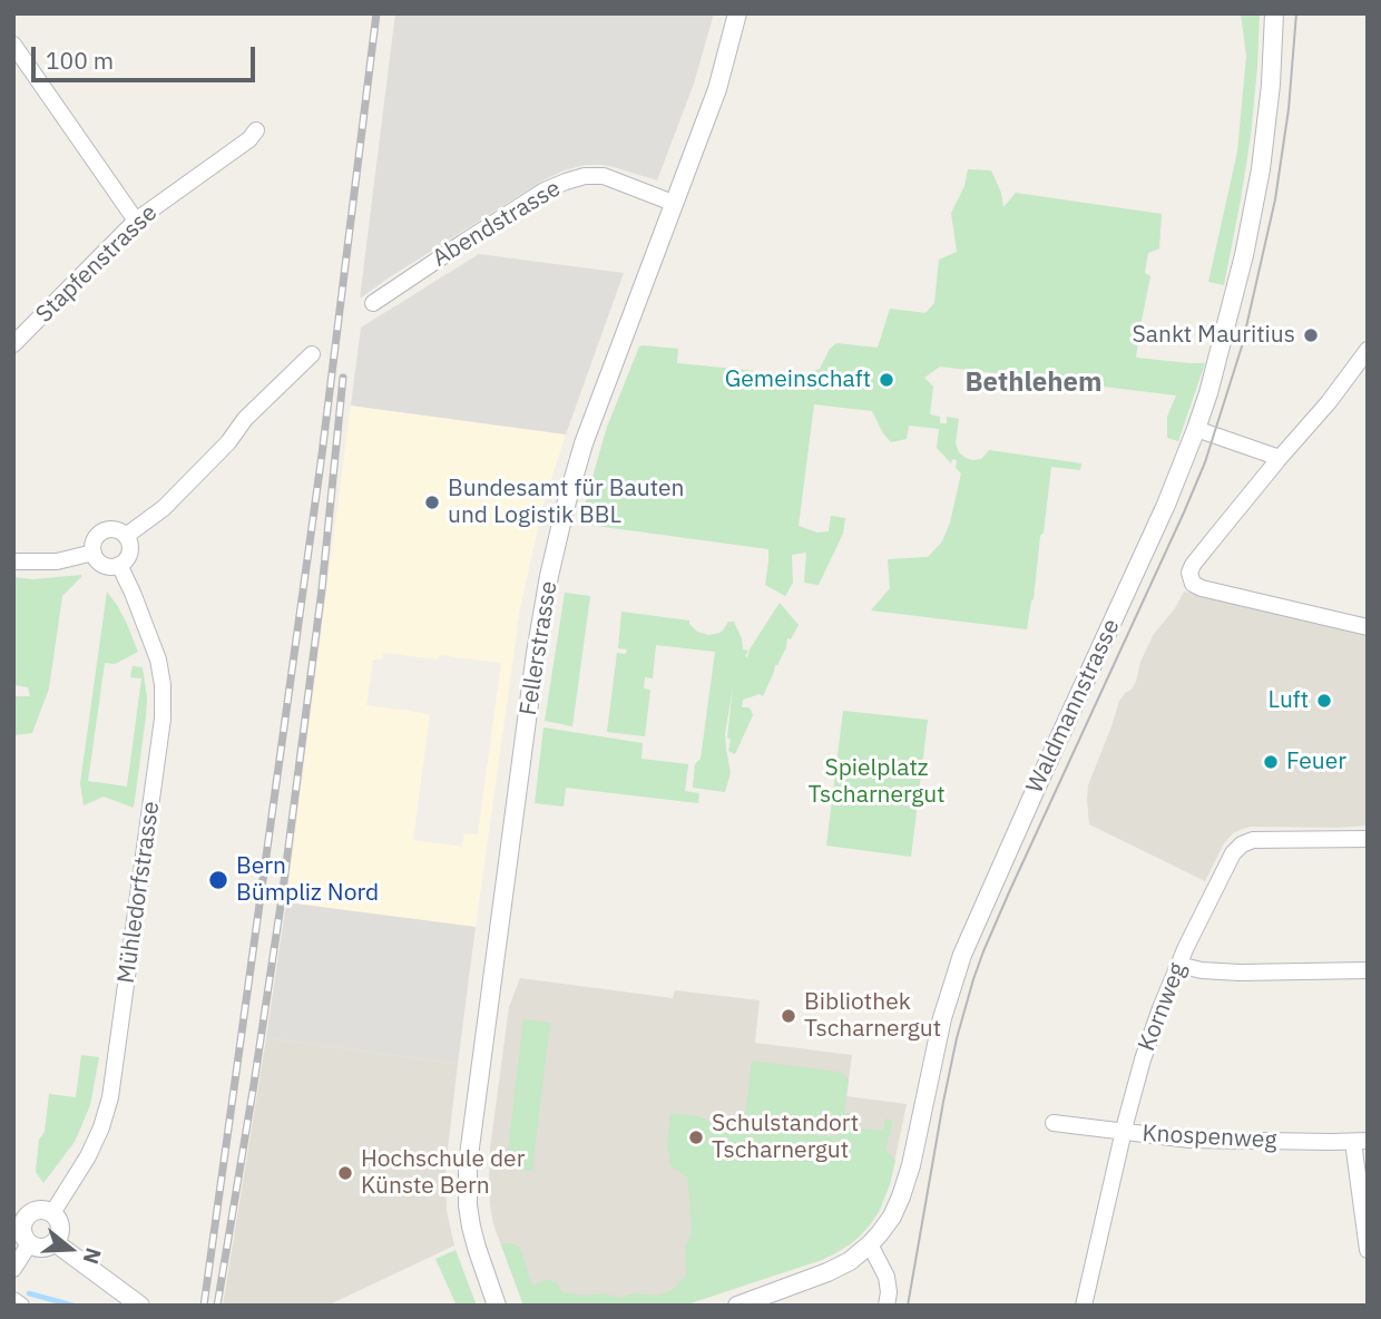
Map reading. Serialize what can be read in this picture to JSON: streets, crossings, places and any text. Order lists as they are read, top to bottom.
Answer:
{
  "streets": {
    "street": [
      "Abendstrasse",
      "Stapfenstrasse",
      "Fellerstrasse",
      "Waldmannstrasse",
      "Mühledorfstrasse",
      "Kornweg",
      "Knospenweg"
    ]
  },
  "crossings": [
    ["Abendstrasse", "Fellerstrasse"],
    ["Kornweg", "Knospenweg"]
  ],
  "districts": ["Bethlehem"],
  "parks": ["Spielplatz Tscharnergut"],
  "places": [
    "Sankt Mauritius",
    "Gemeinschaft",
    "Bundesamt für Bauten und Logistik BBL",
    "Luft",
    "Feuer",
    "Bern Bümpliz Nord",
    "Bibliothek Tscharnergut",
    "Schulstandort Tscharnergut",
    "Hochschule der Künste Bern"
  ],
  "scale_bar": "100 m",
  "north": "right"
}
